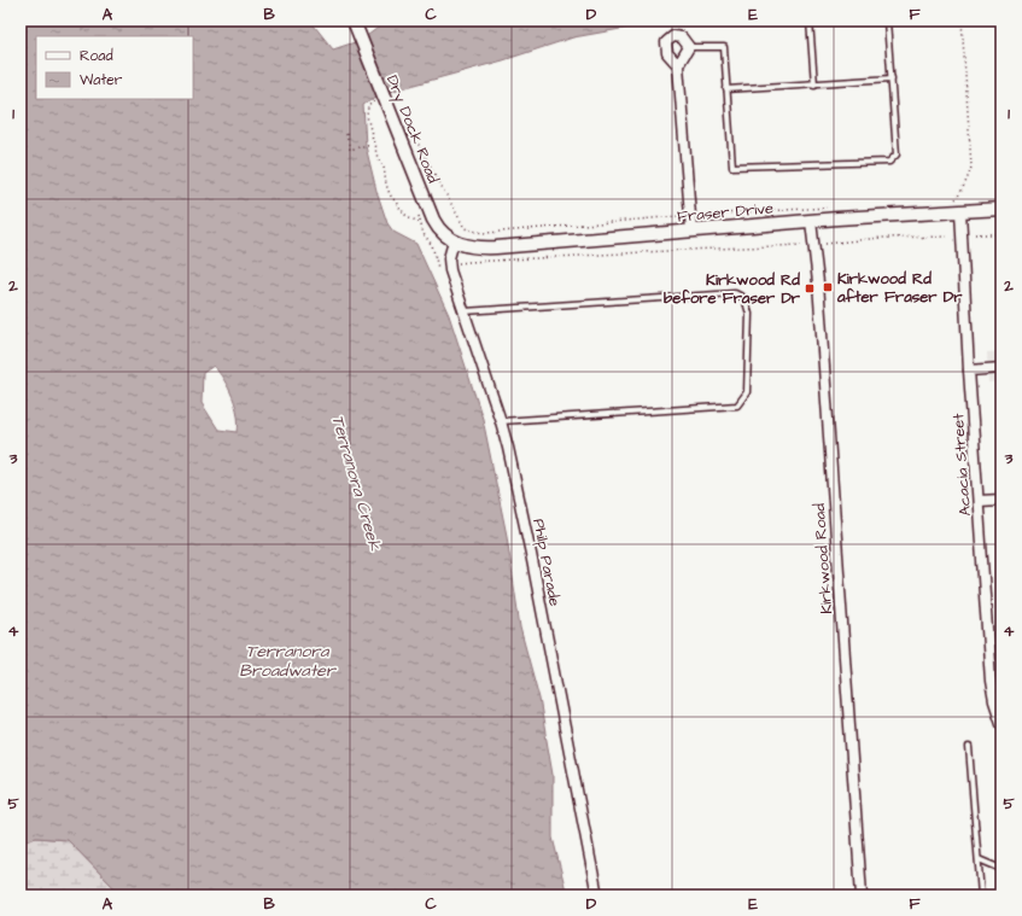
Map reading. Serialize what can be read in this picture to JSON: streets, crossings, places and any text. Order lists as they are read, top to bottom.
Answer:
{
  "streets": {
    "street": [
      "Dry Dock Road",
      "Fraser Drive",
      "Acacia Street",
      "Kirkwood Road",
      "Philp Parade"
    ]
  },
  "crossings": [
    ["Dry Dock Road", "Fraser Drive"],
    ["Dry Dock Road", "Philp Parade"],
    ["Fraser Drive", "Acacia Street"],
    ["Fraser Drive", "Kirkwood Road"],
    ["Fraser Drive", "Philp Parade"]
  ],
  "water": ["Terranora Creek", "Terranora Broadwater"],
  "places": {
    "transit": ["Kirkwood Rd after Fraser Dr", "Kirkwood Rd before Fraser Dr"]
  },
  "legend": ["Road", "Water"],
  "grid": {
    "columns": [
      "A",
      "B",
      "C",
      "D",
      "E",
      "F"
    ],
    "rows": [
      "1",
      "2",
      "3",
      "4",
      "5"
    ]
  }
}
